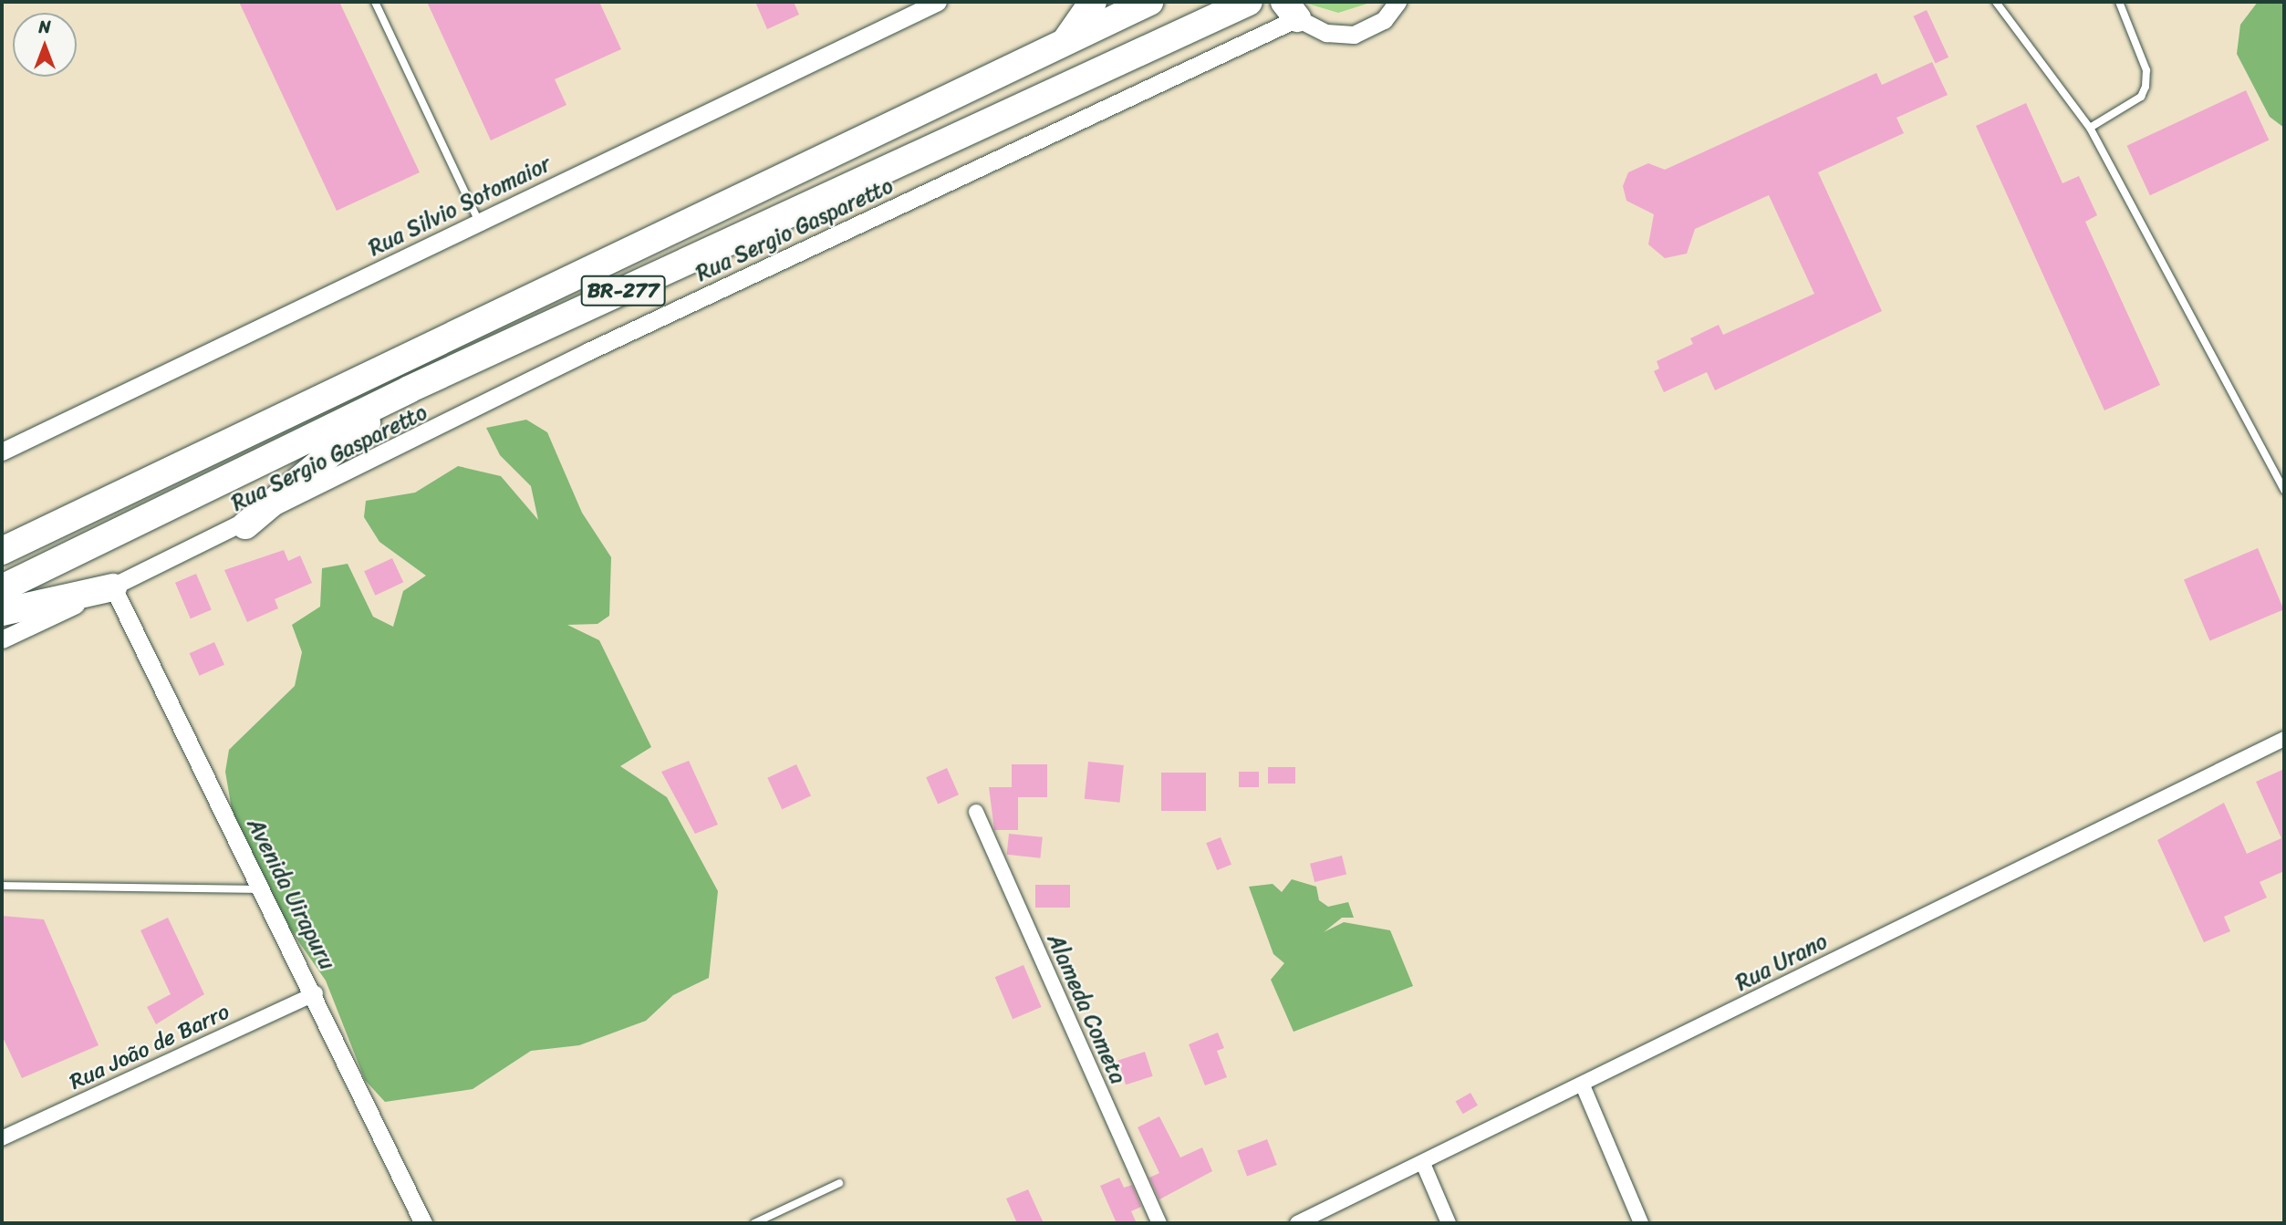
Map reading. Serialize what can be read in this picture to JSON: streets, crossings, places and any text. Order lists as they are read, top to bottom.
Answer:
{
  "streets": {
    "highway": ["BR-277"],
    "street": [
      "Rua Silvio Sotomaior",
      "Rua Sergio Gasparetto",
      "Avenida Uirapuru",
      "Rua Urano",
      "Alameda Cometa",
      "Rua João de Barro"
    ]
  },
  "crossings": [
    ["Rua Sergio Gasparetto", "Avenida Uirapuru"],
    ["Avenida Uirapuru", "Rua João de Barro"]
  ],
  "north": "top"
}
